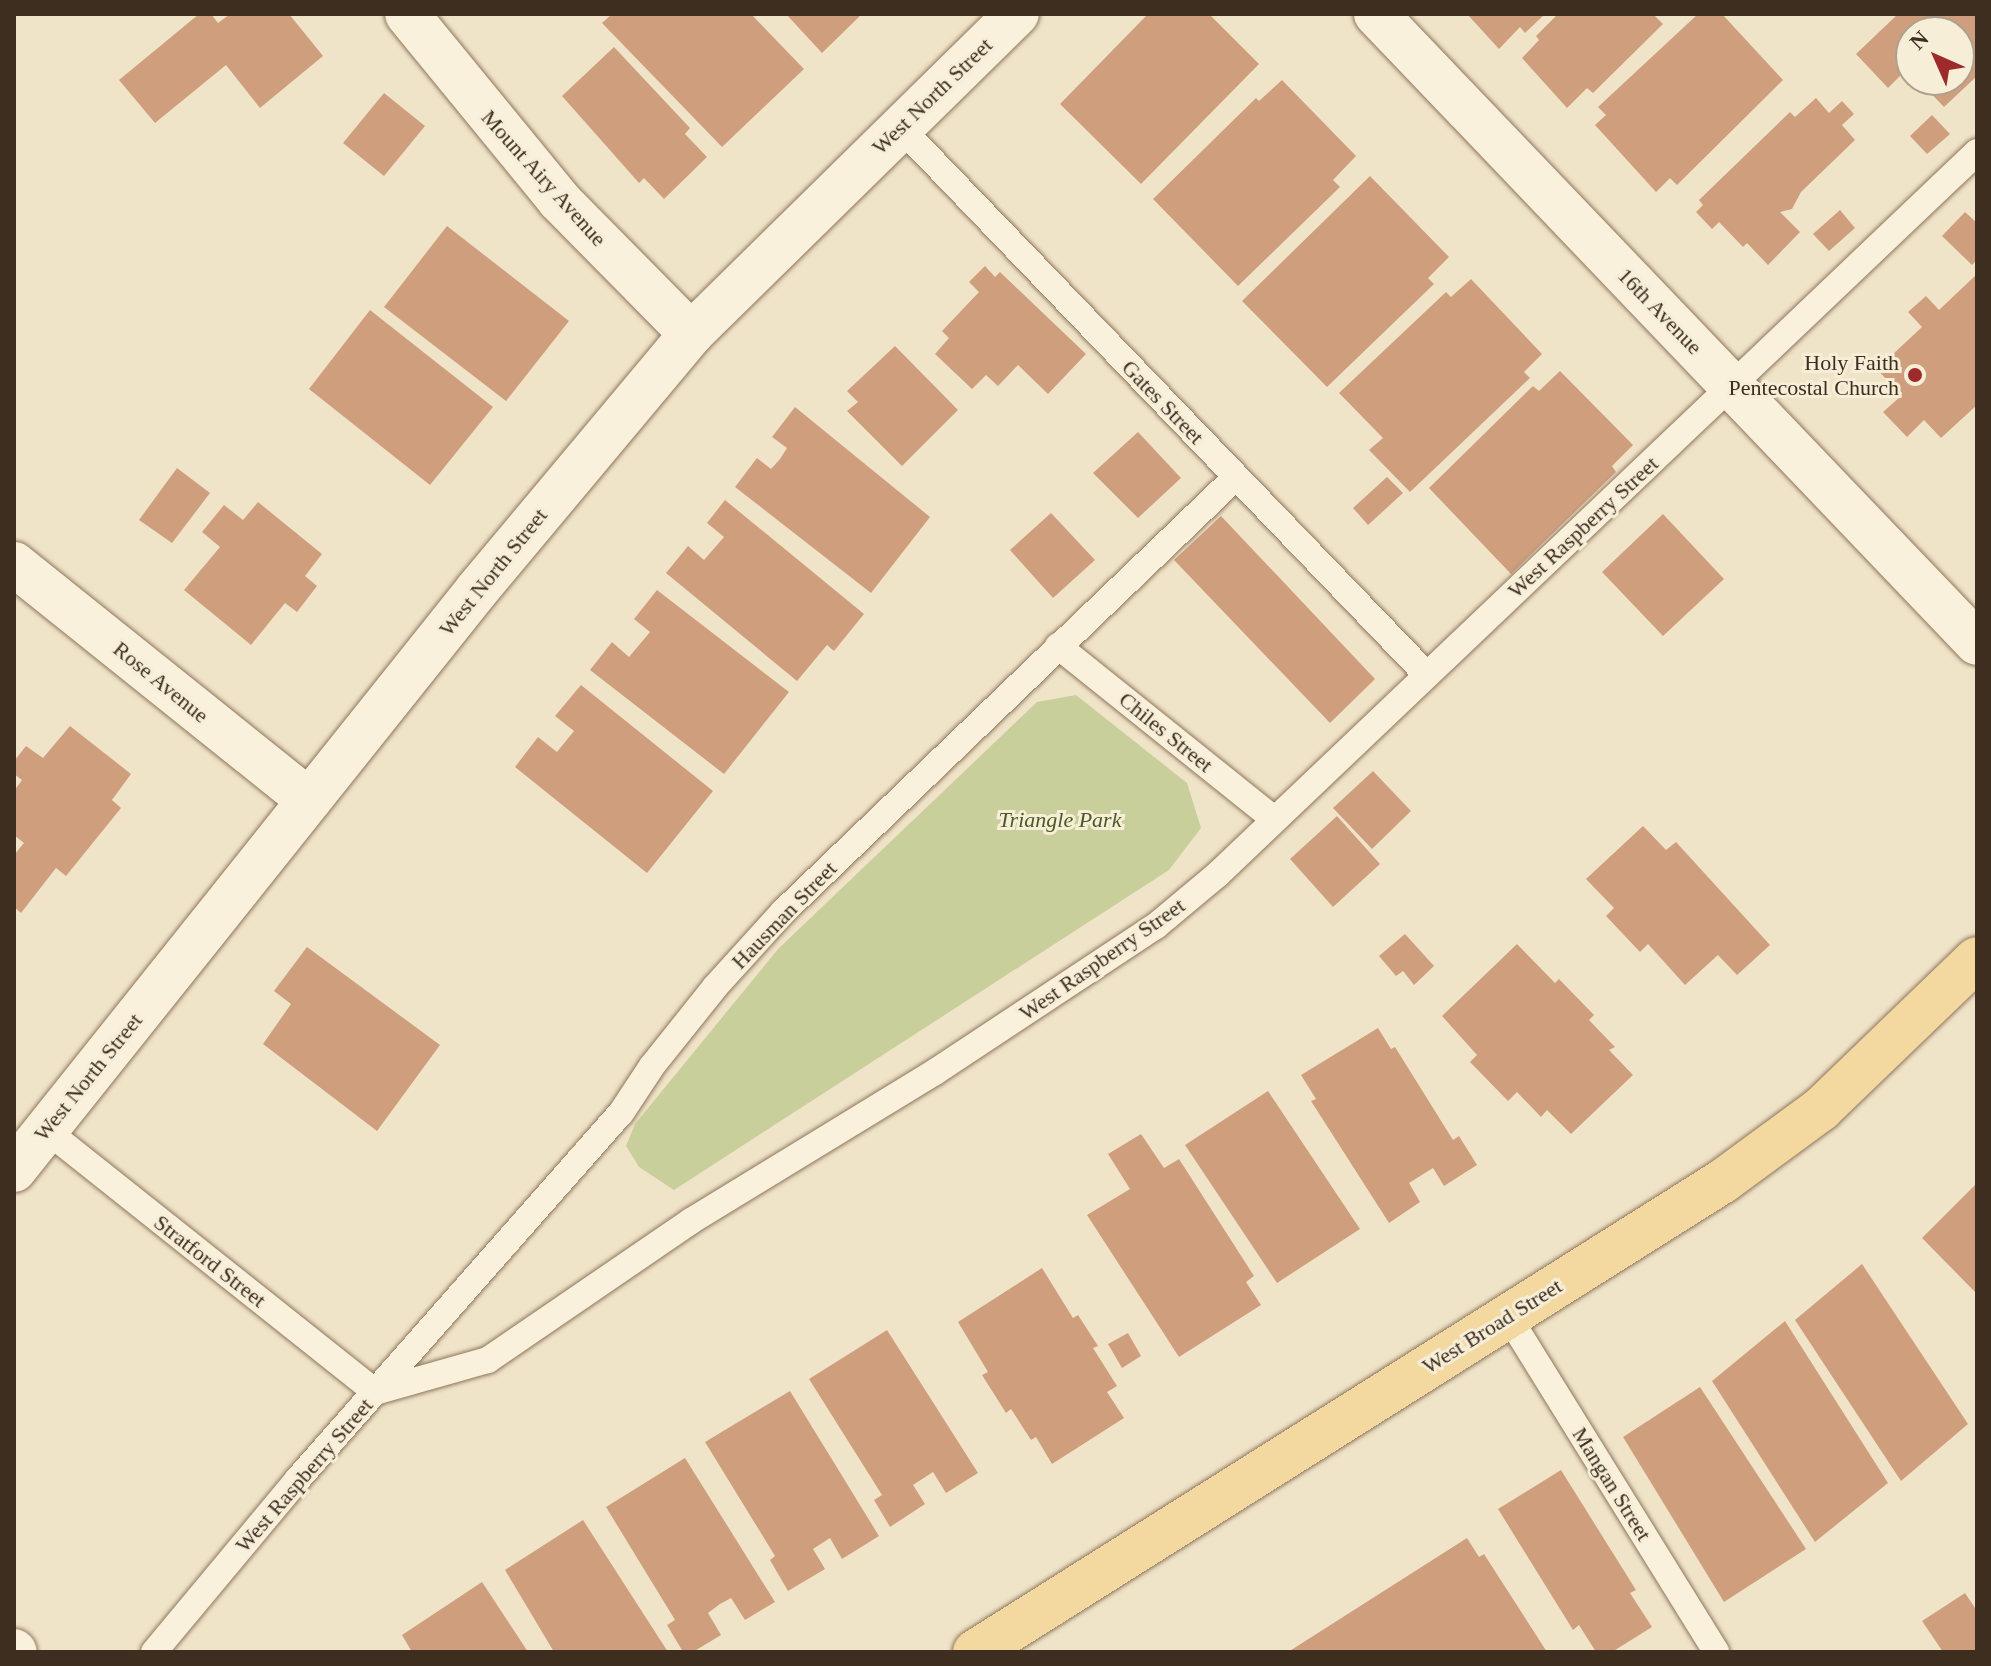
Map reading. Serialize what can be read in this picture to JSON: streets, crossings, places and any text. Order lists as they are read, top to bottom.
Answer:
{
  "streets": {
    "main road": ["West Broad Street"],
    "street": [
      "West North Street",
      "Mount Airy Avenue",
      "16th Avenue",
      "Rose Avenue"
    ],
    "lane": [
      "Gates Street",
      "West Raspberry Street",
      "Chiles Street",
      "Hausman Street",
      "Stratford Street",
      "Mangan Street"
    ]
  },
  "crossings": [
    ["West North Street", "Mount Airy Avenue"],
    ["West North Street", "Gates Street"],
    ["West North Street", "Rose Avenue"],
    ["West North Street", "Stratford Street"],
    ["16th Avenue", "West Raspberry Street"],
    ["Gates Street", "West Raspberry Street"],
    ["Gates Street", "Hausman Street"],
    ["West Raspberry Street", "Chiles Street"],
    ["West Raspberry Street", "Hausman Street"],
    ["West Raspberry Street", "Stratford Street"],
    ["Chiles Street", "Hausman Street"],
    ["Hausman Street", "Stratford Street"],
    ["West Broad Street", "Mangan Street"]
  ],
  "parks": ["Triangle Park"],
  "places": ["Holy Faith Pentecostal Church"],
  "north": "top left"
}
